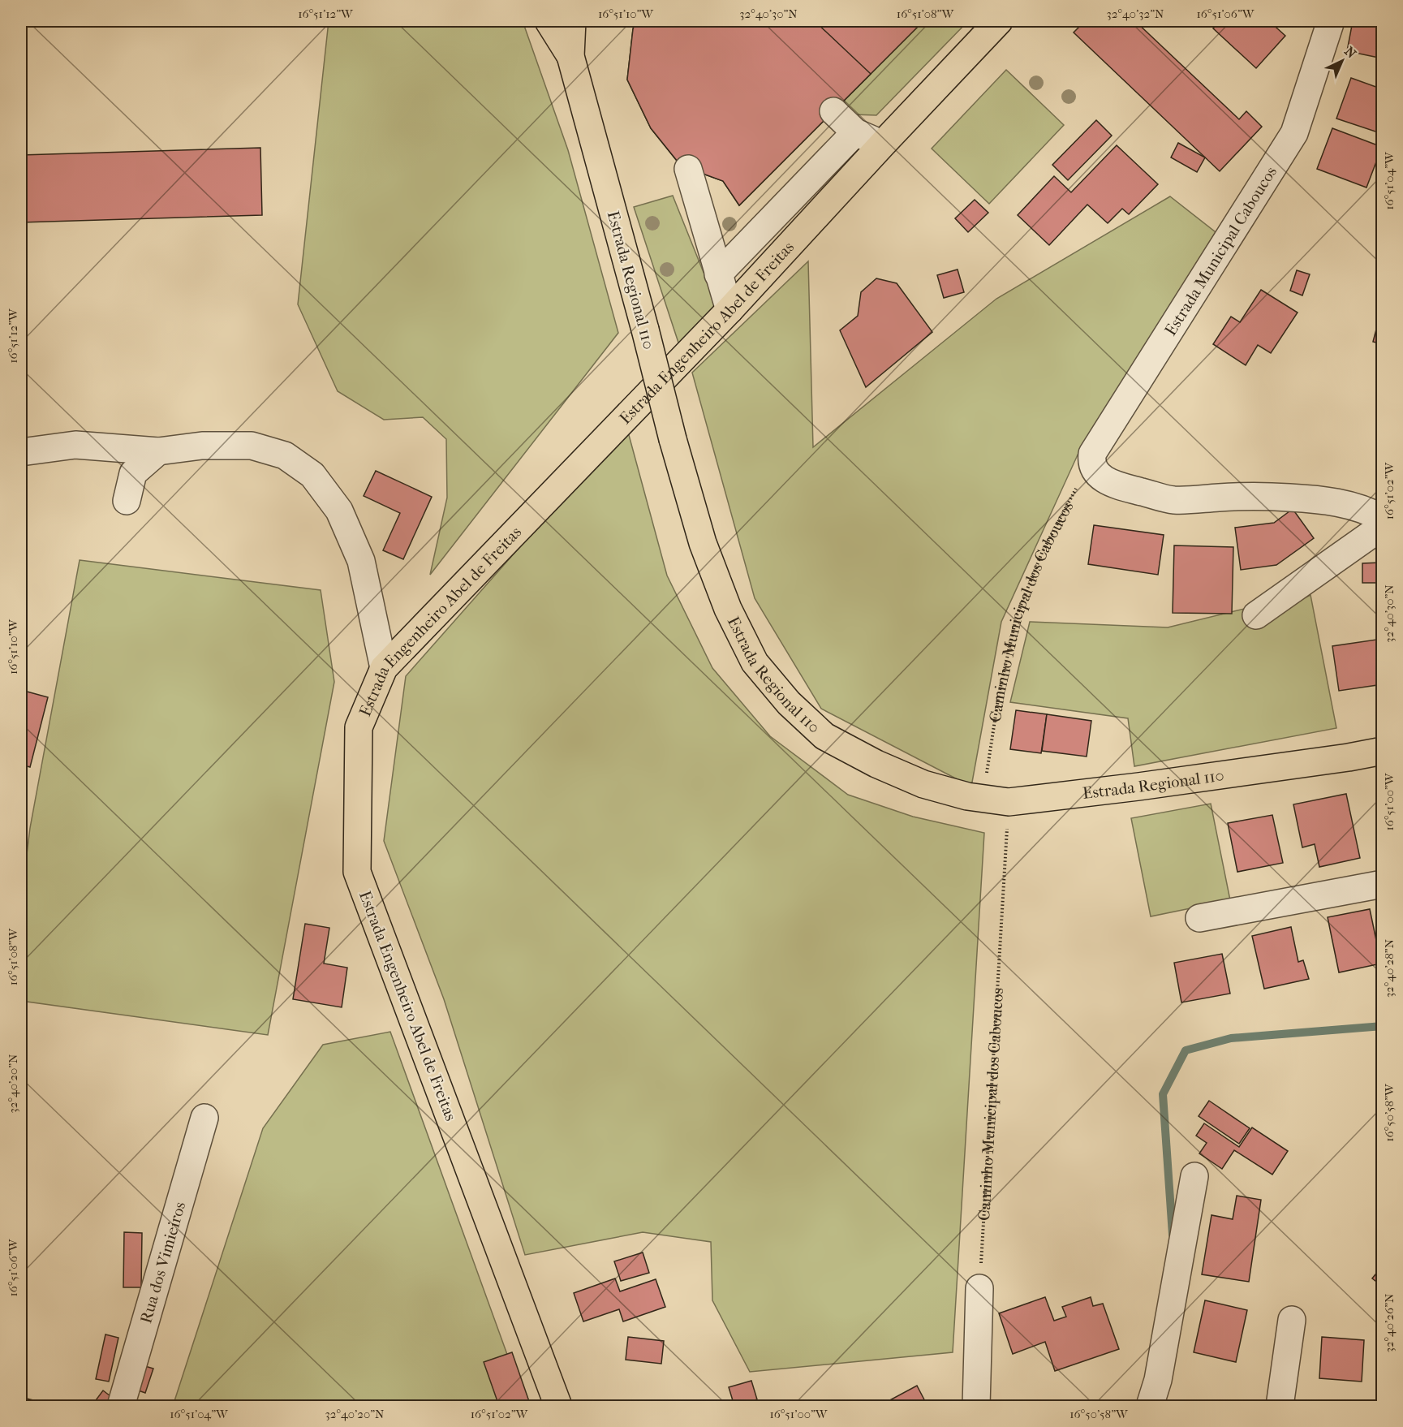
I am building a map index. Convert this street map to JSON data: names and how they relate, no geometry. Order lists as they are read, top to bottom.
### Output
{
  "streets": {
    "main road": ["Estrada Regional 110", "Estrada Engenheiro Abel de Freitas"],
    "street": ["Estrada Municipal Caboucos", "Rua dos Vimieiros"],
    "path": ["Caminho Municipal dos Caboucos"]
  },
  "crossings": [
    ["Estrada Municipal Caboucos", "Caminho Municipal dos Caboucos"],
    ["Estrada Regional 110", "Caminho Municipal dos Caboucos"]
  ],
  "north": "top right",
  "coordinates": [
    "16°51'12\"W",
    "16°51'10\"W",
    "32°40'30\"N",
    "16°51'08\"W",
    "32°40'32\"N",
    "16°51'06\"W",
    "16°51'04\"W",
    "16°51'02\"W",
    "16°51'00\"W",
    "32°40'28\"N",
    "32°40'20\"N",
    "16°50'58\"W",
    "32°40'26\"N"
  ]
}
